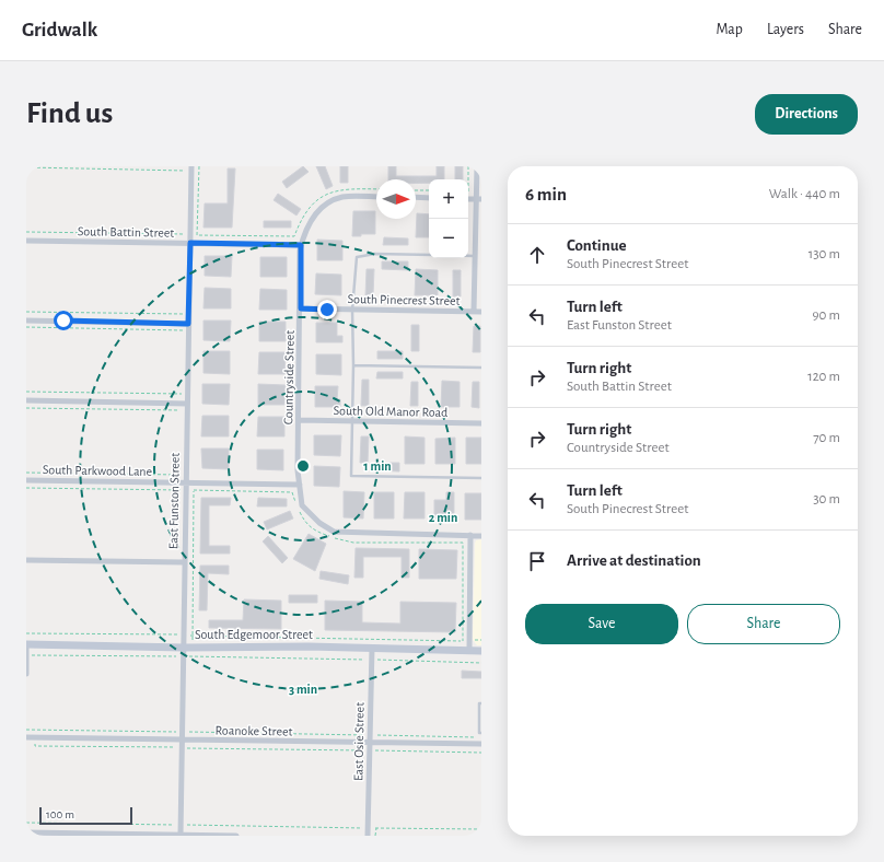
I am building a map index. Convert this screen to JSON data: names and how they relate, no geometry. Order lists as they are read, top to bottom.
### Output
{
  "streets": {
    "street": [
      "South Battin Street",
      "South Pinecrest Street",
      "Countryside Street",
      "South Old Manor Road",
      "South Parkwood Lane",
      "East Funston Street",
      "South Edgemoor Street",
      "Roanoke Street",
      "East Osie Street"
    ]
  },
  "crossings": [
    ["South Battin Street", "Countryside Street"],
    ["South Battin Street", "East Funston Street"],
    ["South Pinecrest Street", "Countryside Street"],
    ["Countryside Street", "South Old Manor Road"],
    ["Countryside Street", "South Parkwood Lane"],
    ["South Parkwood Lane", "East Funston Street"],
    ["East Funston Street", "South Edgemoor Street"],
    ["East Funston Street", "Roanoke Street"],
    ["South Edgemoor Street", "East Osie Street"],
    ["Roanoke Street", "East Osie Street"]
  ],
  "scale_bar": "100 m",
  "north": "right",
  "page": {
    "header": "Gridwalk",
    "nav": ["Map", "Layers", "Share"],
    "buttons": [
      "Directions",
      ["Save", "Share"]
    ],
    "title": "Find us",
    "heading": ["6 min", "Walk · 440 m"],
    "map_buttons": ["+", "−"],
    "list": [
      ["Continue", "South Pinecrest Street", "130 m"],
      ["Turn left", "East Funston Street", "90 m"],
      ["Turn right", "South Battin Street", "120 m"],
      ["Turn right", "Countryside Street", "70 m"],
      ["Turn left", "South Pinecrest Street", "30 m"],
      "Arrive at destination"
    ],
    "scale": "100 m"
  },
  "rings": ["1 min", "2 min", "3 min"]
}
